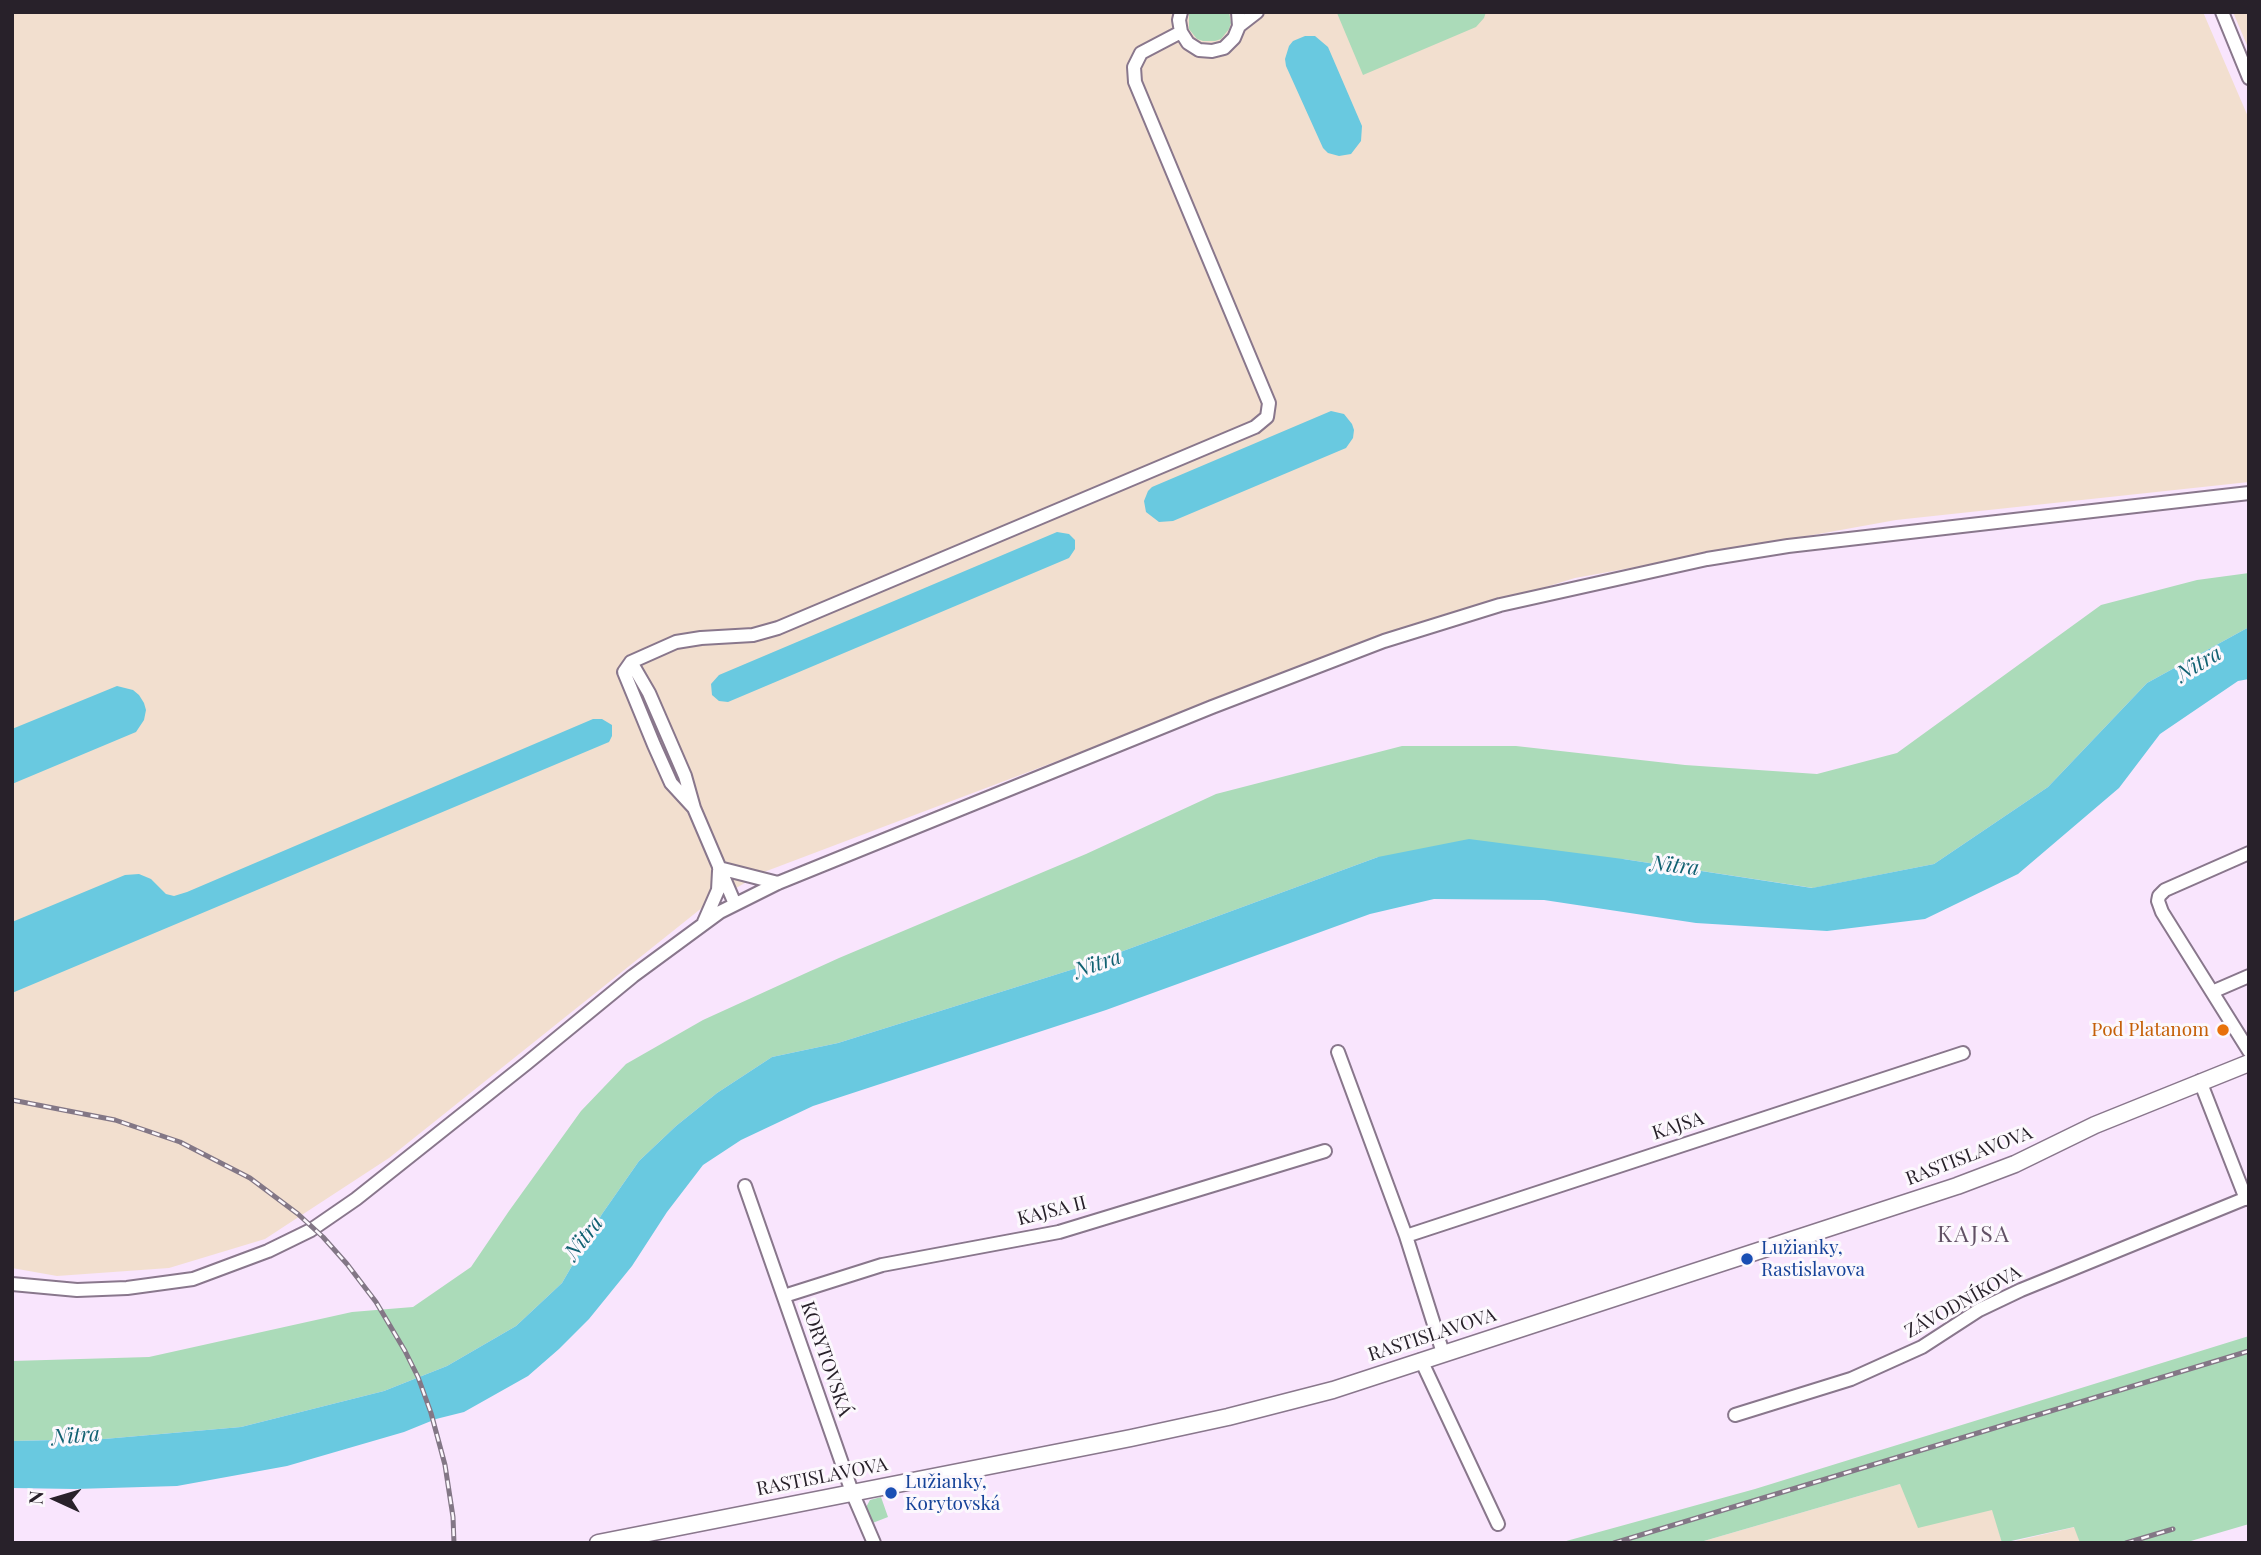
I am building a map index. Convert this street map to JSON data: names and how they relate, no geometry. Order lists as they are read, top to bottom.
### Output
{
  "streets": {
    "street": [
      "KAJSA",
      "RASTISLAVOVA",
      "KAJSA II",
      "ZÁVODNÍKOVA",
      "KORYTOVSKÁ"
    ]
  },
  "crossings": [
    ["RASTISLAVOVA", "ZÁVODNÍKOVA"],
    ["RASTISLAVOVA", "KORYTOVSKÁ"],
    ["KAJSA II", "KORYTOVSKÁ"]
  ],
  "districts": ["KAJSA"],
  "water": ["Nitra"],
  "places": ["Pod Platanom", "Lužianky, Rastislavova", "Lužianky, Korytovská"],
  "north": "left"
}
